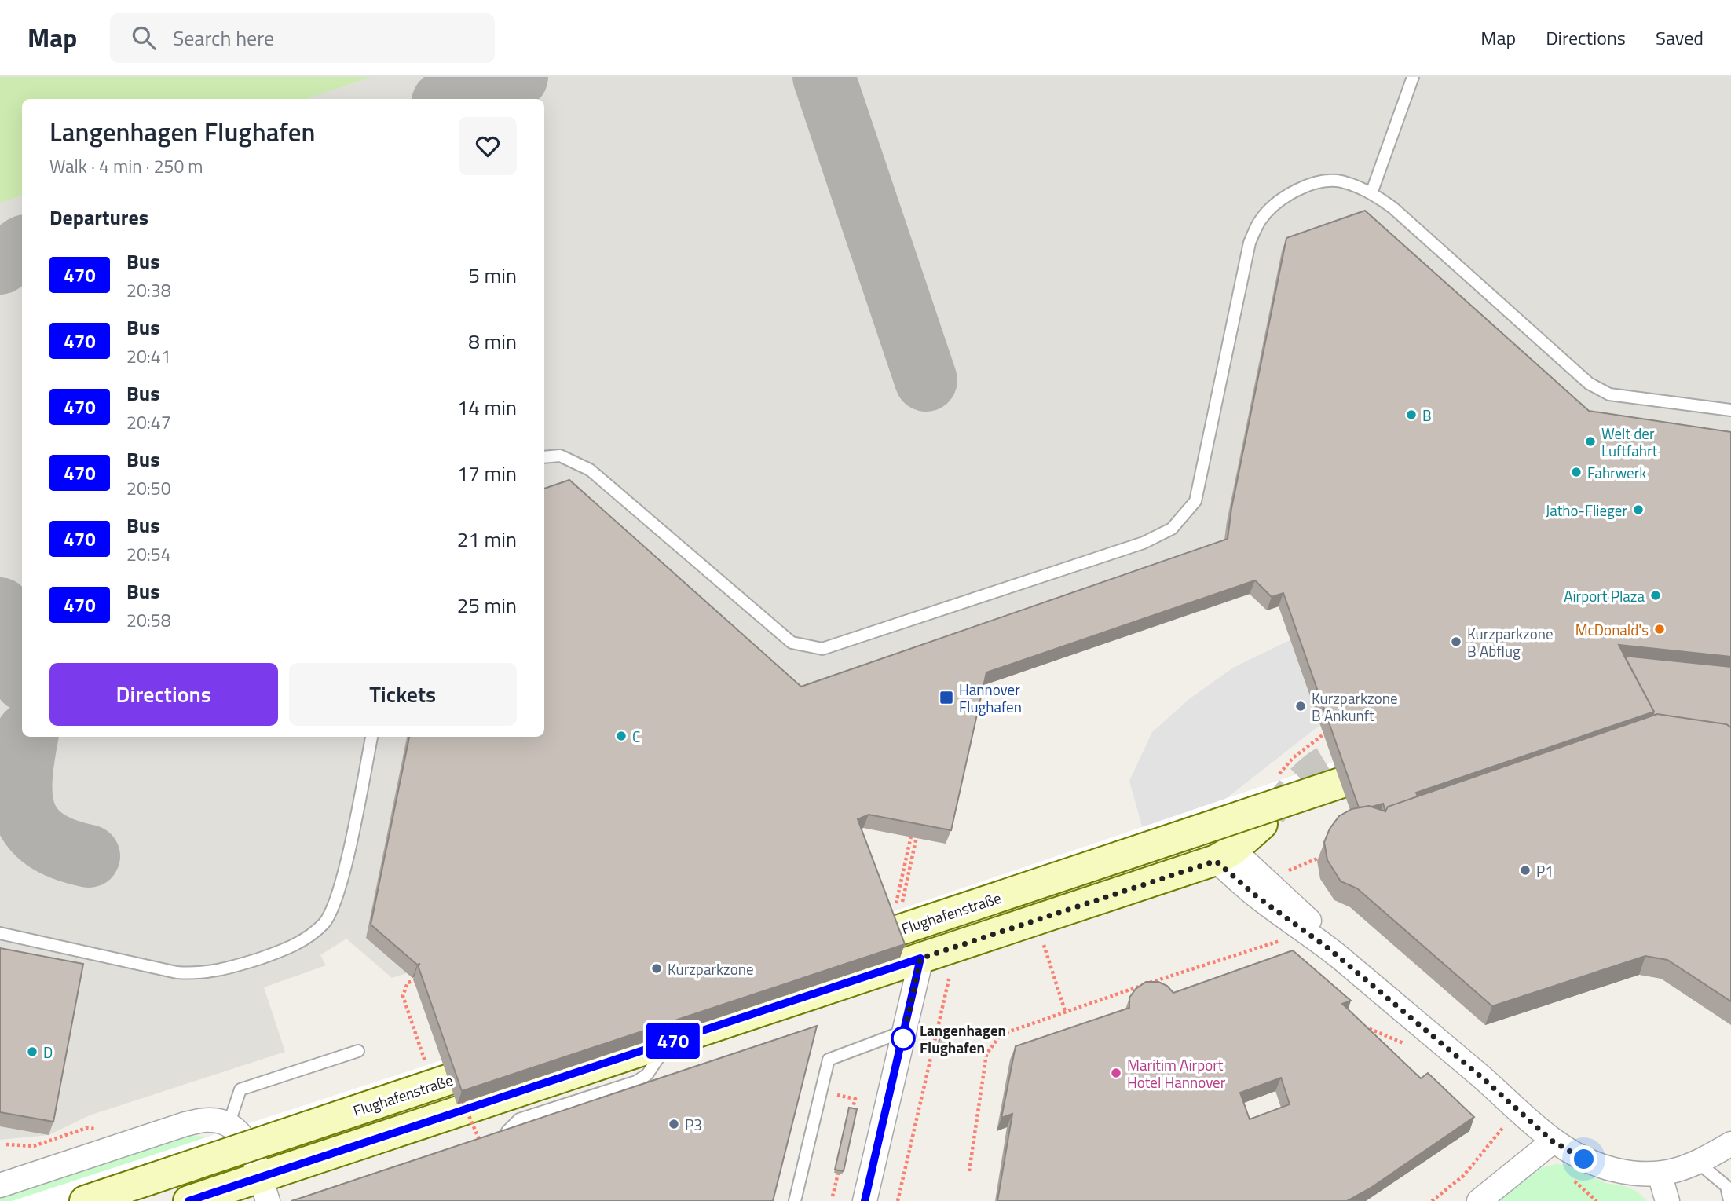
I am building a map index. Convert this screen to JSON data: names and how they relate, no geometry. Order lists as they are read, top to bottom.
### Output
{
  "streets": {
    "main road": ["Flughafenstraße"]
  },
  "places": {
    "other": [
      "B",
      "Welt der Luftfahrt",
      "Fahrwerk",
      "Jatho-Flieger",
      "Airport Plaza",
      "McDonald's",
      "Kurzparkzone B Abflug",
      "Kurzparkzone B Ankunft",
      "C",
      "P1",
      "Kurzparkzone",
      "Langenhagen Flughafen",
      "D",
      "Maritim Airport Hotel Hannover",
      "P3"
    ],
    "transit": ["Hannover Flughafen"]
  },
  "lines": ["bus line 470"],
  "page": {
    "header": "Map",
    "search": "Search here",
    "nav": ["Map", "Directions", "Saved"],
    "on_map": "470",
    "heading": [
      ["Langenhagen Flughafen", "Walk · 4 min · 250 m"],
      "Departures"
    ],
    "list": [
      {
        "mark": "470",
        "name": "Bus",
        "note": "20:38",
        "value": "5 min"
      },
      {
        "mark": "470",
        "name": "Bus",
        "note": "20:41",
        "value": "8 min"
      },
      {
        "mark": "470",
        "name": "Bus",
        "note": "20:47",
        "value": "14 min"
      },
      {
        "mark": "470",
        "name": "Bus",
        "note": "20:50",
        "value": "17 min"
      },
      {
        "mark": "470",
        "name": "Bus",
        "note": "20:54",
        "value": "21 min"
      },
      {
        "mark": "470",
        "name": "Bus",
        "note": "20:58",
        "value": "25 min"
      }
    ],
    "buttons": ["Directions", "Tickets"]
  }
}
